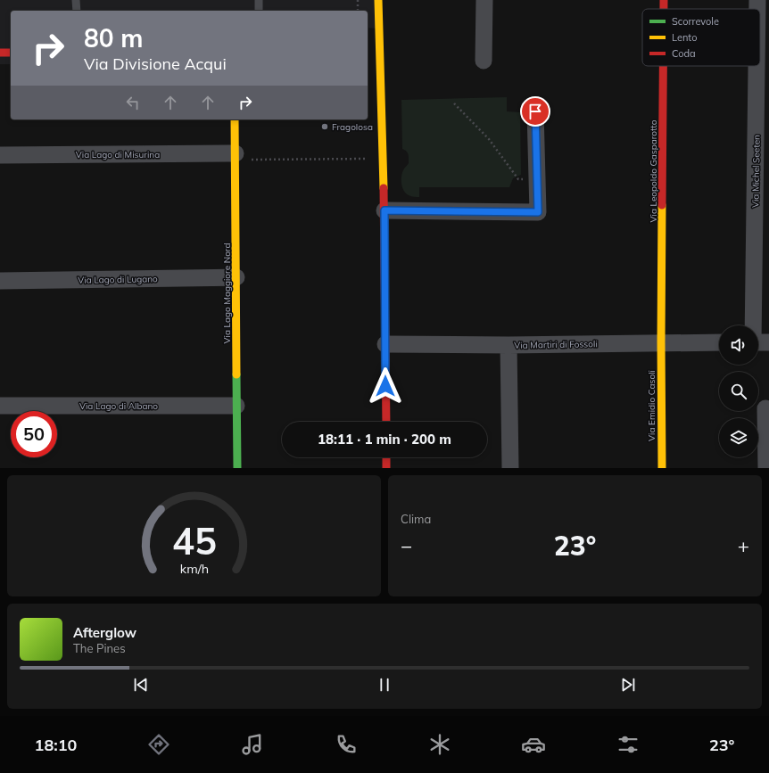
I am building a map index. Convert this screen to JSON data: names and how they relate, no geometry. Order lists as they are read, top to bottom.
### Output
{
  "streets": {
    "street": [
      "Via Lago di Misurina",
      "Via Leopoldo Gasparotto",
      "Via Michel Seeten",
      "Via Lago di Lugano",
      "Via Lago Maggiore Nord",
      "Via Martiri di Fossoli",
      "Via Lago di Albano",
      "Via Emidio Casoli"
    ]
  },
  "crossings": [
    ["Via Lago di Misurina", "Via Lago Maggiore Nord"],
    ["Via Leopoldo Gasparotto", "Via Martiri di Fossoli"],
    ["Via Leopoldo Gasparotto", "Via Emidio Casoli"],
    ["Via Lago di Lugano", "Via Lago Maggiore Nord"],
    ["Via Lago Maggiore Nord", "Via Lago di Albano"],
    ["Via Martiri di Fossoli", "Via Emidio Casoli"]
  ],
  "places": ["Fragolosa"],
  "legend": ["Scorrevole", "Lento", "Coda"],
  "page": {
    "turn": ["80 m", "Via Divisione Acqui"],
    "limit": "50",
    "trip": "18:11 · 1 min · 200 m",
    "tile": "Clima",
    "heat": ["−", "23°", "+"],
    "song": ["Afterglow", "The Pines"],
    "tabs": ["18:10", "23°"],
    "gauge": ["45", "km/h"]
  }
}
